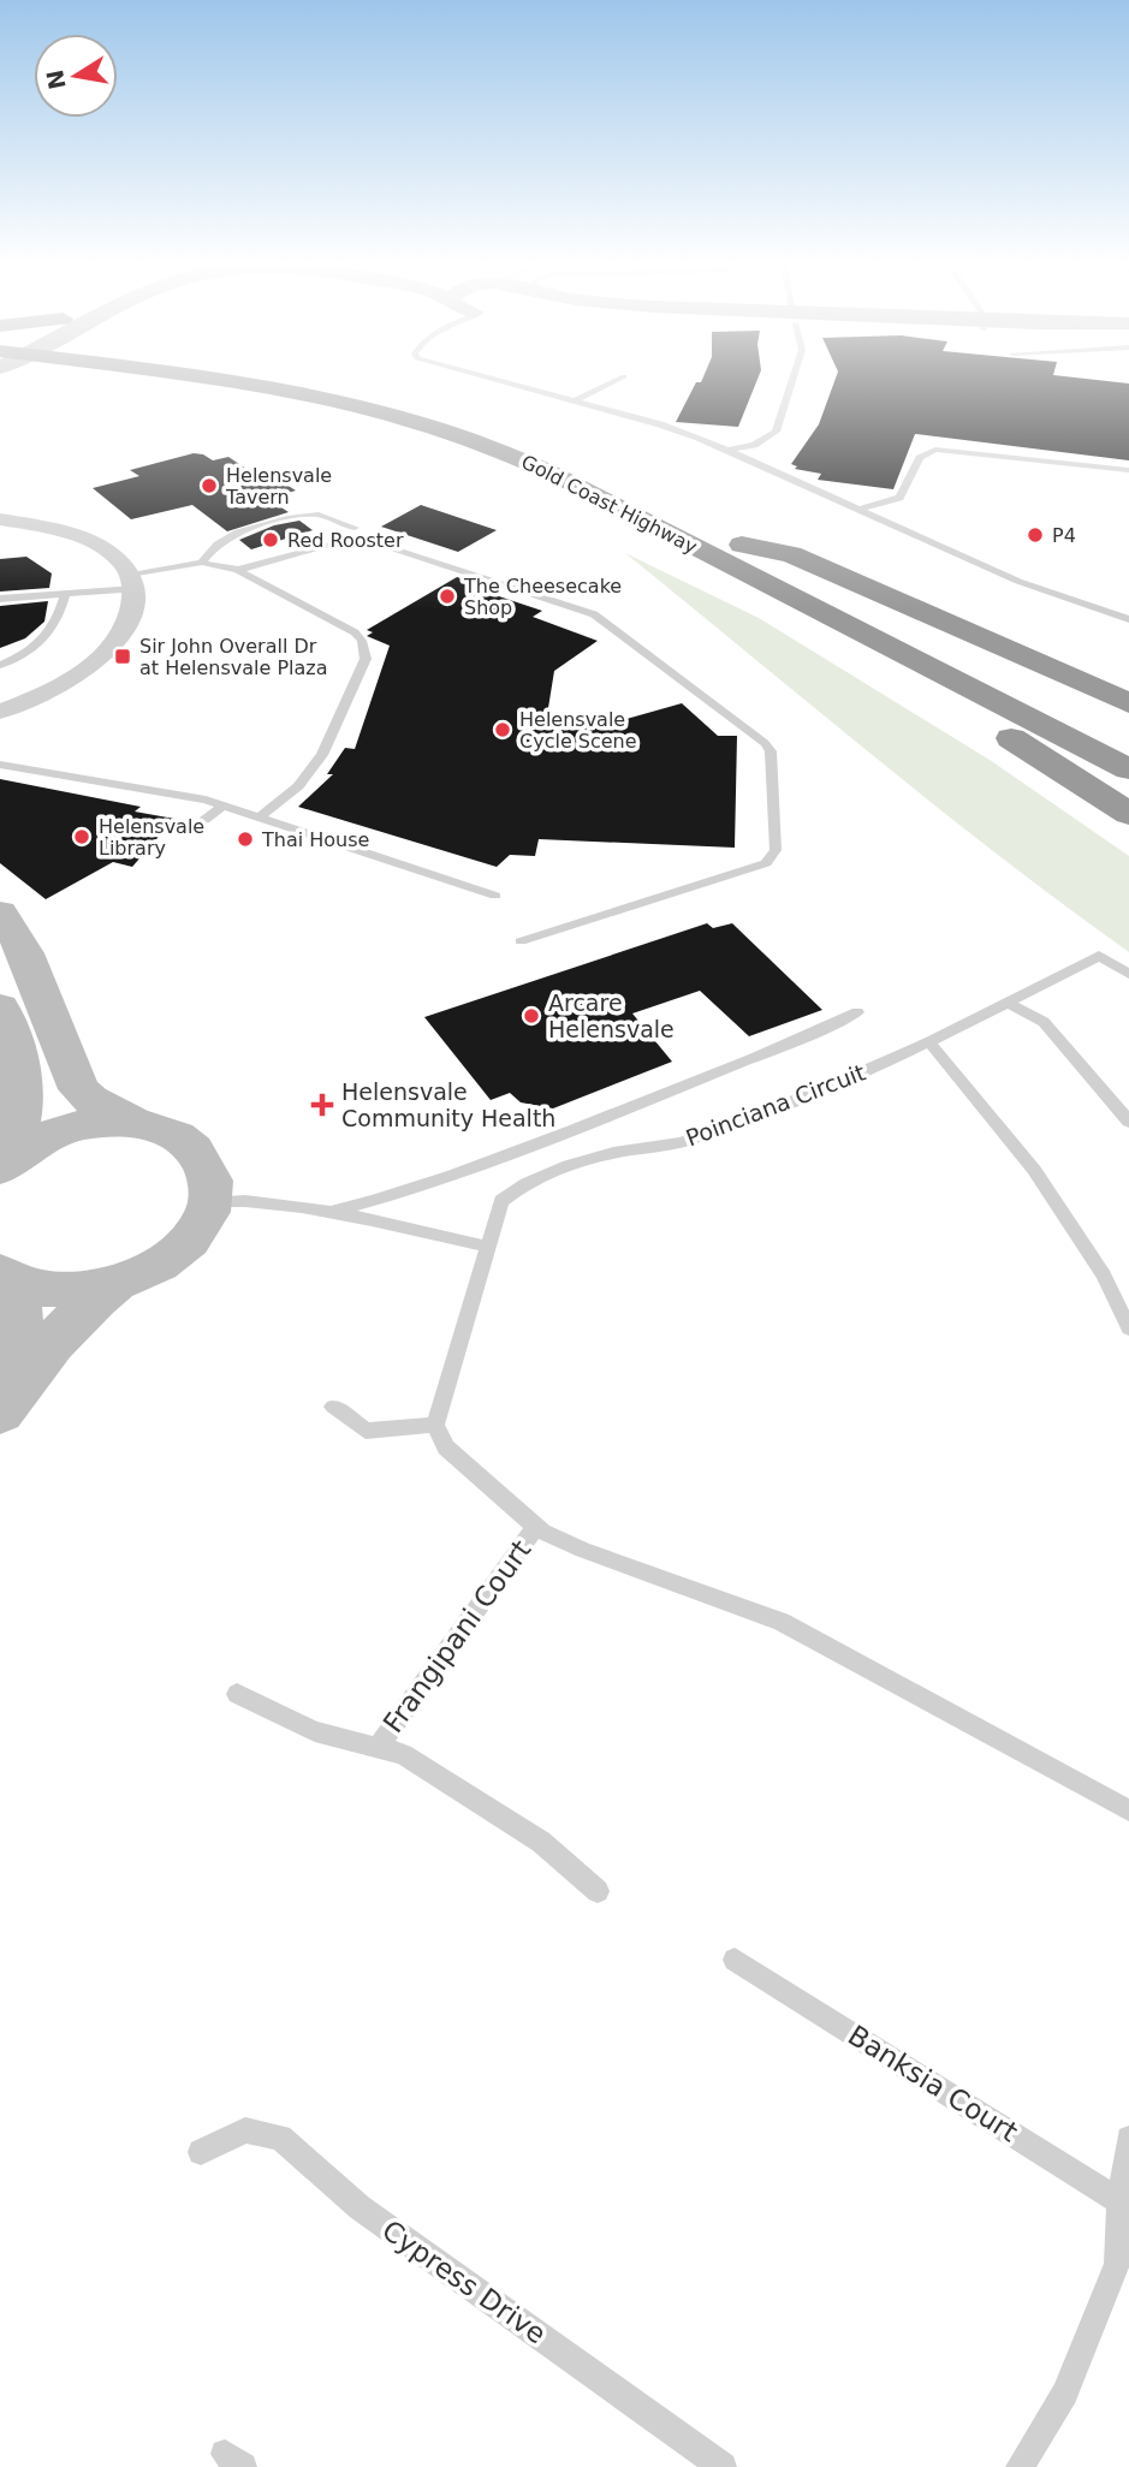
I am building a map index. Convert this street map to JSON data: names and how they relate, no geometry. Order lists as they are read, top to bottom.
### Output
{
  "streets": {
    "highway": ["Gold Coast Highway"],
    "lane": [
      "Poinciana Circuit",
      "Frangipani Court",
      "Banksia Court",
      "Cypress Drive"
    ]
  },
  "places": {
    "other": [
      "Helensvale Tavern",
      "P4",
      "Red Rooster",
      "The Cheesecake Shop",
      "Helensvale Cycle Scene",
      "Helensvale Library",
      "Thai House",
      "Arcare Helensvale"
    ],
    "transit": ["Sir John Overall Dr at Helensvale Plaza"],
    "health": ["Helensvale Community Health"]
  },
  "north": "left"
}
